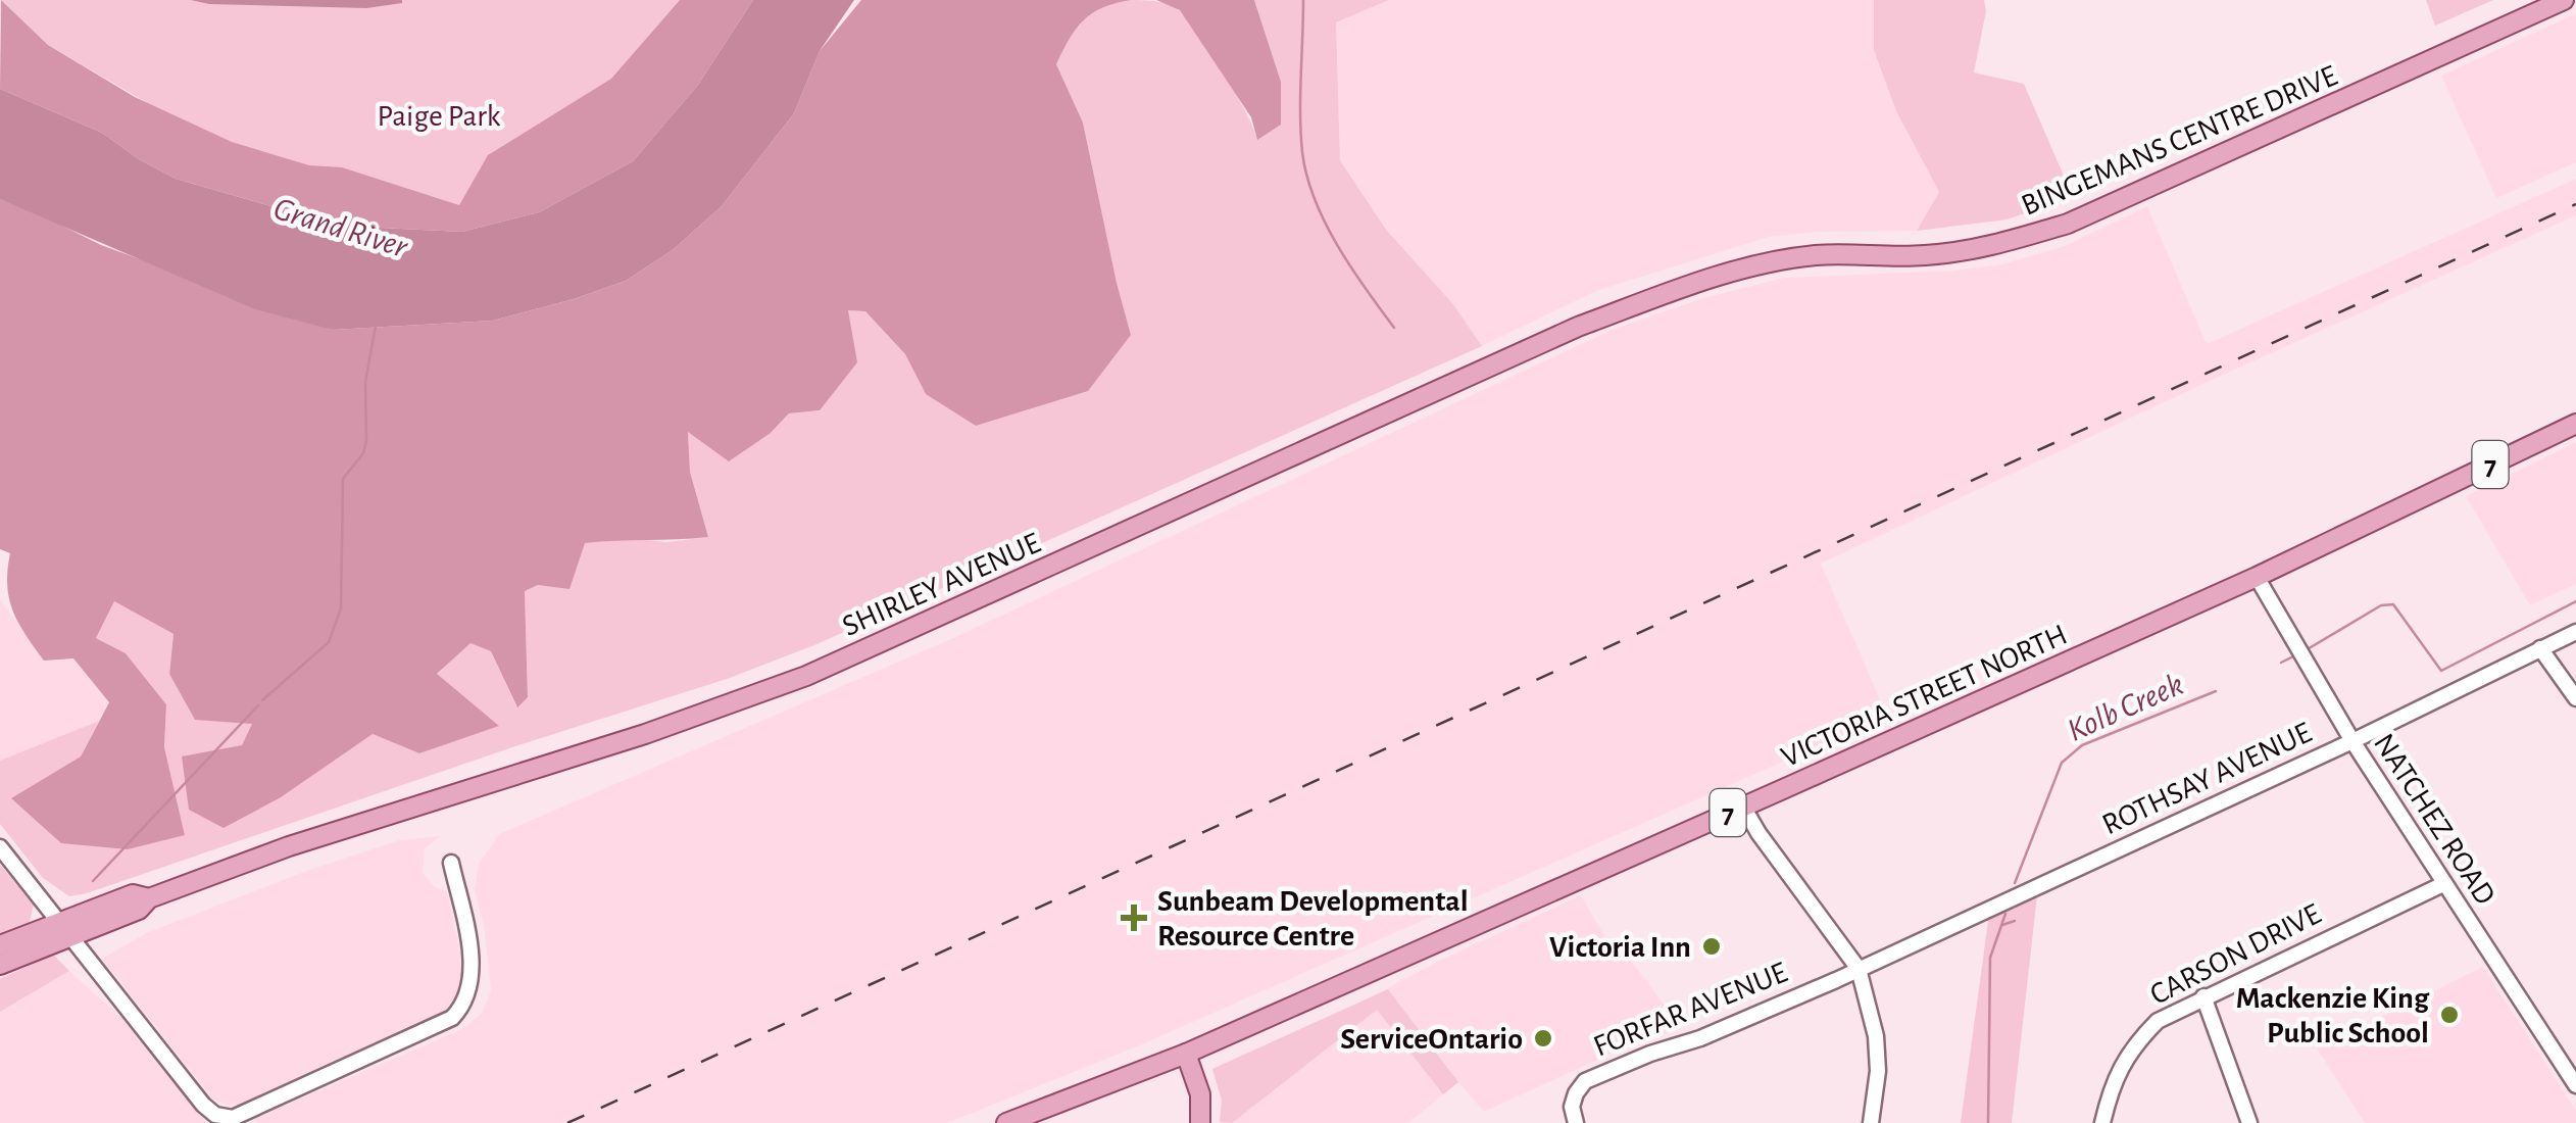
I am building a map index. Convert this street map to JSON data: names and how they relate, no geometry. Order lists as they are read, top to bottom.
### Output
{
  "streets": {
    "main road": [
      "BINGEMANS CENTRE DRIVE",
      "7",
      "SHIRLEY AVENUE",
      "VICTORIA STREET NORTH"
    ],
    "street": [
      "ROTHSAY AVENUE",
      "NATCHEZ ROAD",
      "CARSON DRIVE",
      "FORFAR AVENUE"
    ]
  },
  "crossings": [
    ["BINGEMANS CENTRE DRIVE", "SHIRLEY AVENUE"],
    ["VICTORIA STREET NORTH", "NATCHEZ ROAD"],
    ["ROTHSAY AVENUE", "NATCHEZ ROAD"],
    ["ROTHSAY AVENUE", "FORFAR AVENUE"],
    ["NATCHEZ ROAD", "CARSON DRIVE"]
  ],
  "water": ["Grand River", "Kolb Creek"],
  "parks": ["Paige Park"],
  "places": {
    "health": ["Sunbeam Developmental Resource Centre"],
    "other": ["Victoria Inn", "Mackenzie King Public School", "ServiceOntario"]
  }
}
